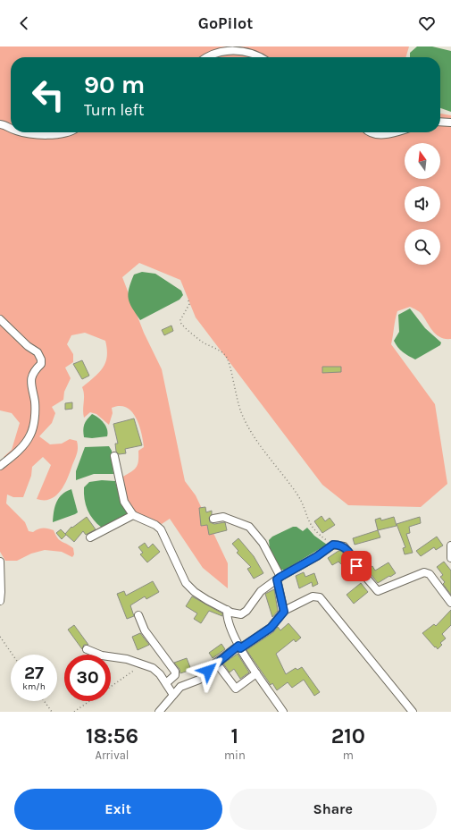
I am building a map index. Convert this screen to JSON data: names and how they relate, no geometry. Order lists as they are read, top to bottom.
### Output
{
  "north": "top",
  "page": {
    "header": "GoPilot",
    "turn": ["90 m", "Turn left"],
    "speed": "27 km/h",
    "limit": "30",
    "eta": [
      "18:56",
      "Arrival",
      "1",
      "min",
      "210",
      "m"
    ],
    "buttons": ["Exit", "Share"]
  }
}
